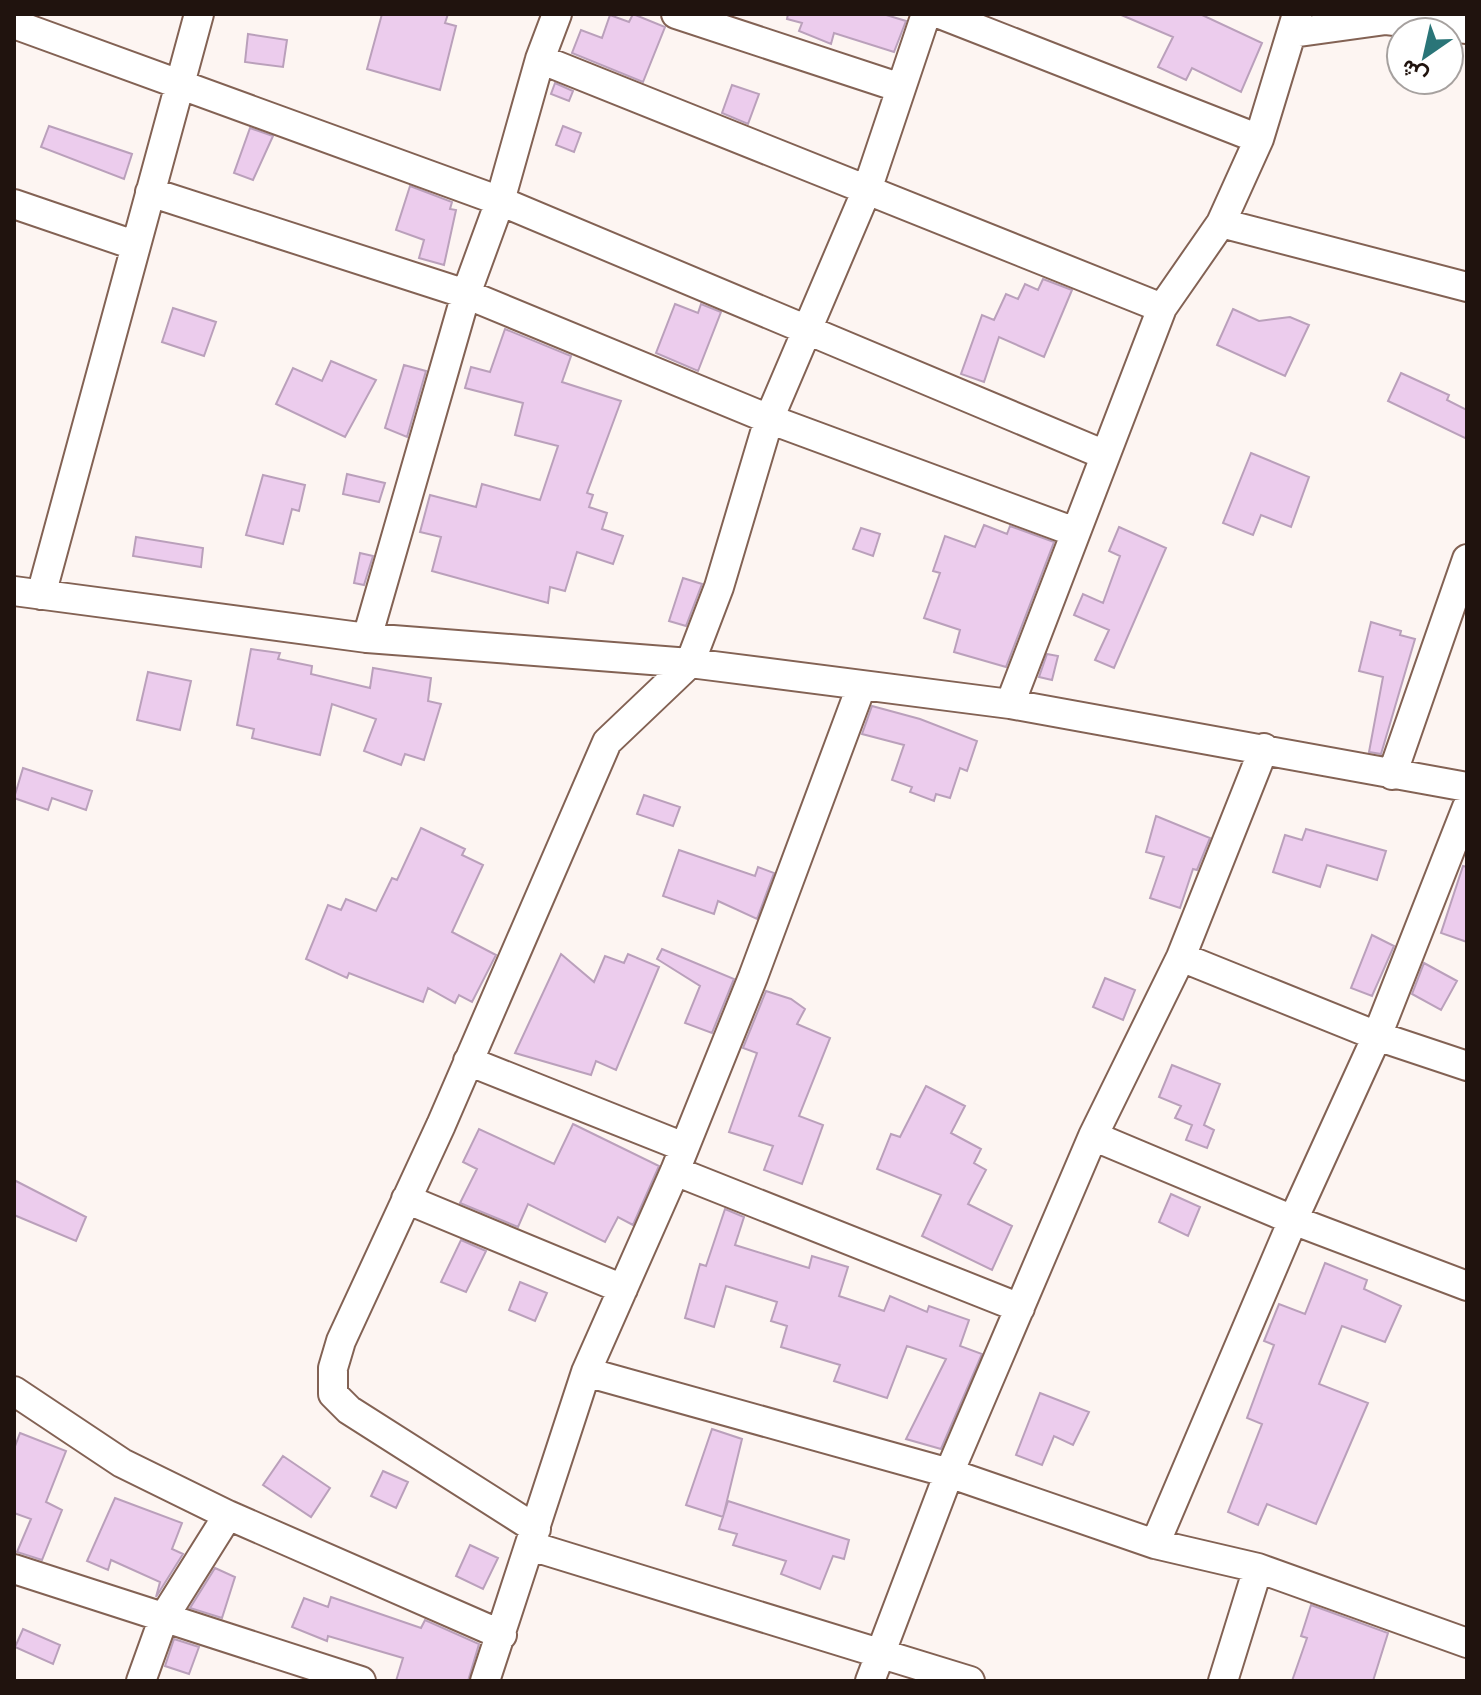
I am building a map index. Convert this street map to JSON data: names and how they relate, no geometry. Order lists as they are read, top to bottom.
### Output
{
  "north": "bottom left"
}
